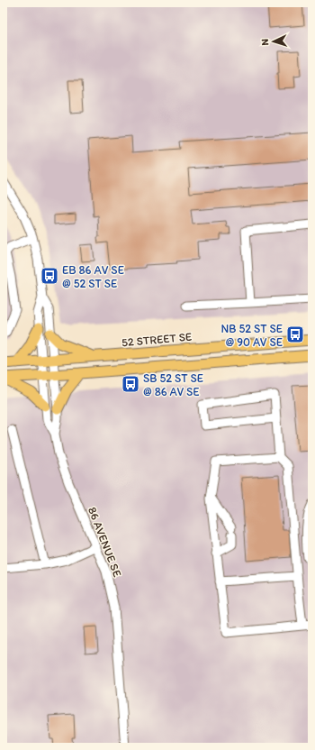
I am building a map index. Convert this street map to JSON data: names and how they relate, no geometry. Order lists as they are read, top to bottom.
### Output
{
  "streets": {
    "main road": ["52 STREET SE"],
    "street": ["86 AVENUE SE"]
  },
  "crossings": [
    ["52 STREET SE", "86 AVENUE SE"]
  ],
  "places": {
    "bus stop": ["EB 86 AV SE @ 52 ST SE", "NB 52 ST SE @ 90 AV SE", "SB 52 ST SE @ 86 AV SE"]
  },
  "north": "left"
}
